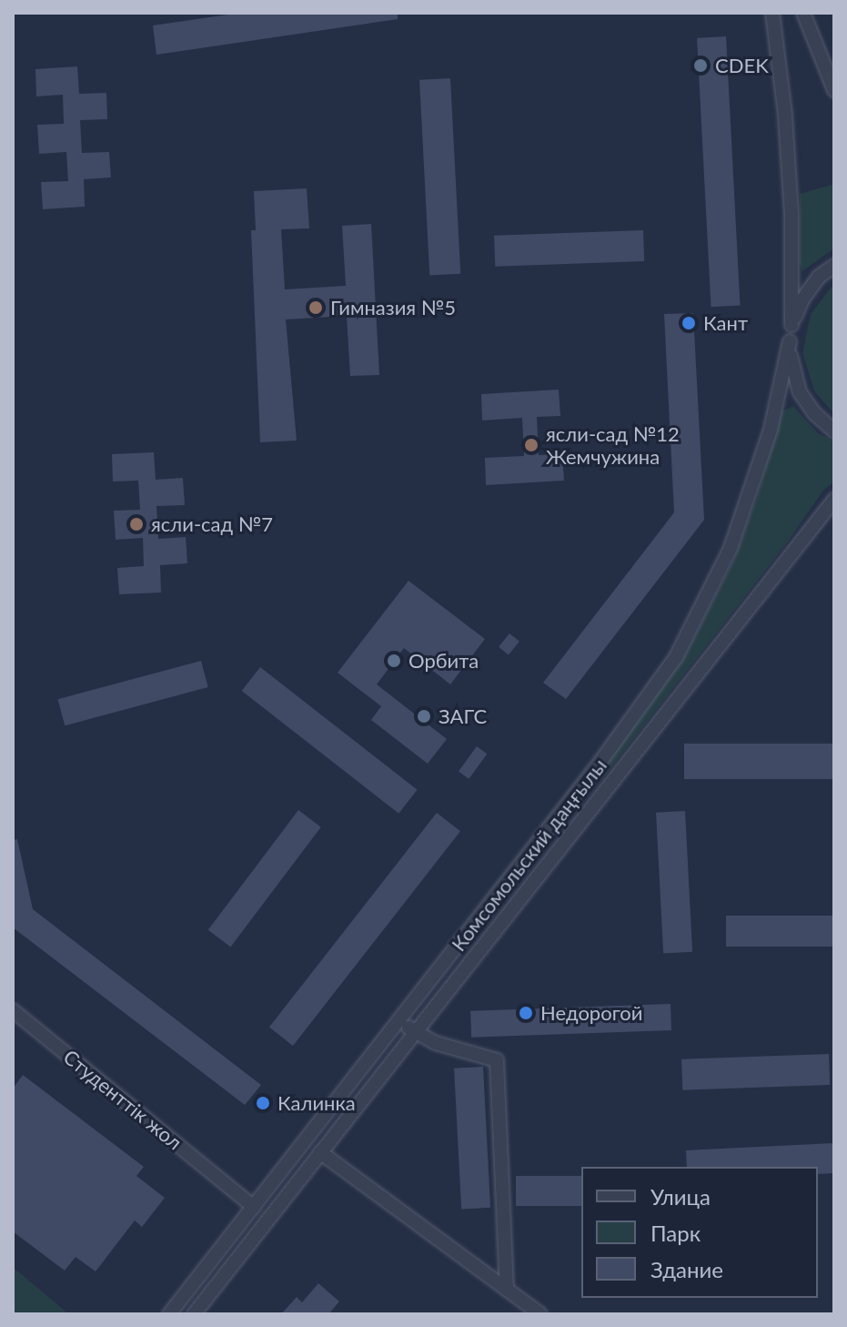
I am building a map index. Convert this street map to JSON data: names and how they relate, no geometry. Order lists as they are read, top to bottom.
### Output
{
  "streets": {
    "street": ["Комсомольский даңғылы", "Студенттік жол"]
  },
  "crossings": [
    ["Комсомольский даңғылы", "Студенттік жол"]
  ],
  "places": [
    "CDEK",
    "Гимназия №5",
    "Кант",
    "ясли-сад №12 Жемчужина",
    "ясли-сад №7",
    "Орбита",
    "ЗАГС",
    "Недорогой",
    "Калинка"
  ],
  "legend": ["Улица", "Парк", "Здание"]
}
